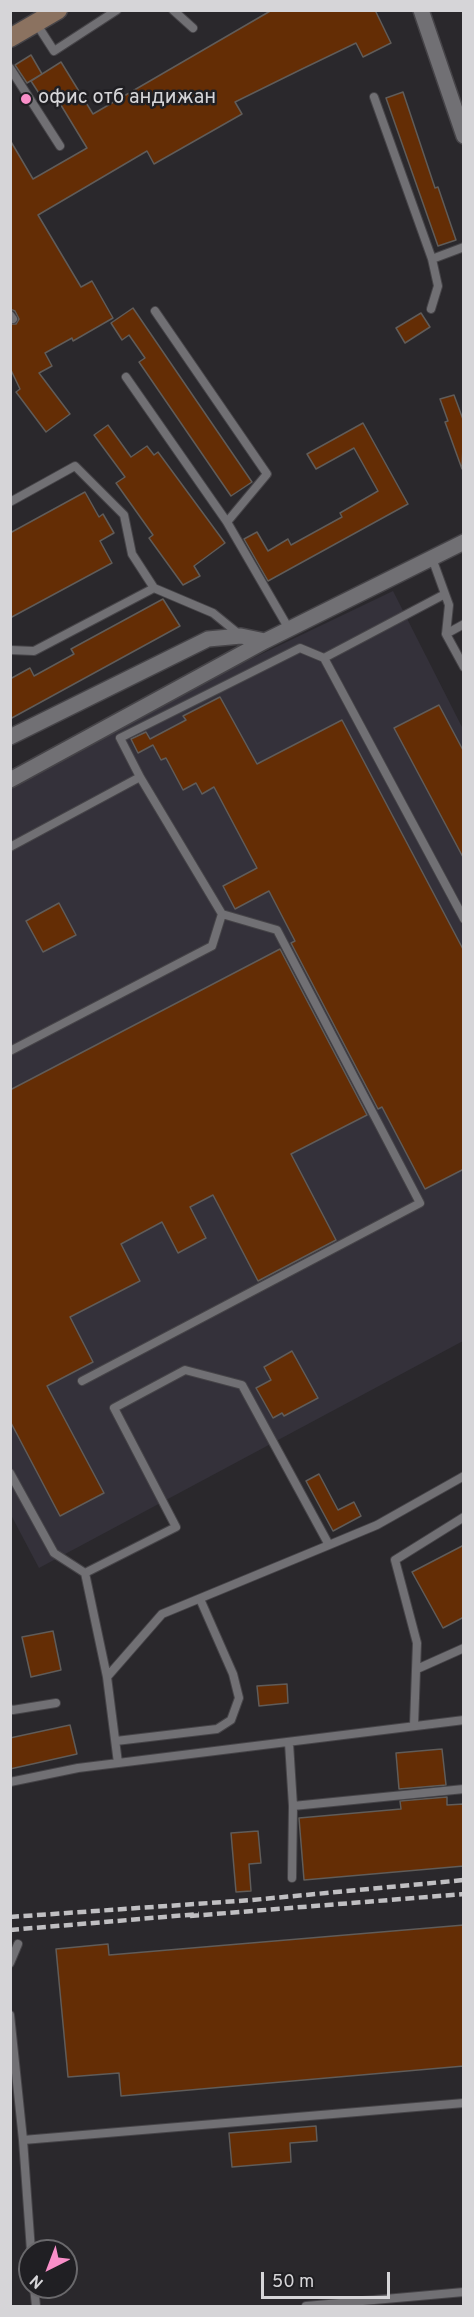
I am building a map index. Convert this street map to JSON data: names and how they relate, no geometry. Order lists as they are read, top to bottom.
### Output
{
  "places": ["офис отб андижан"],
  "scale_bar": "50 m",
  "north": "bottom left"
}
